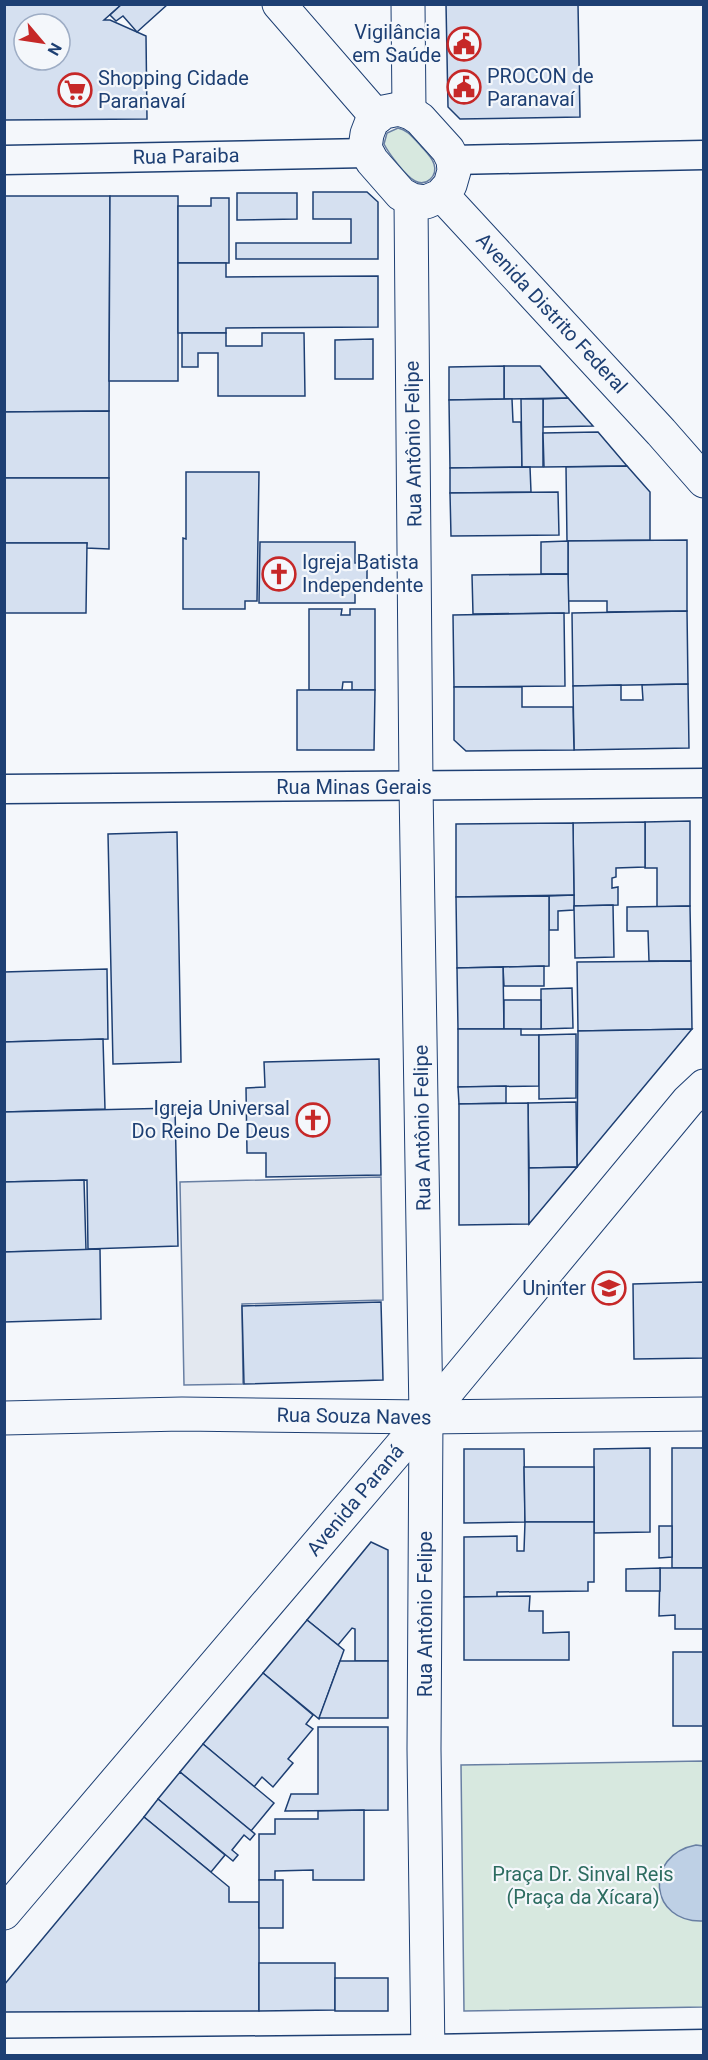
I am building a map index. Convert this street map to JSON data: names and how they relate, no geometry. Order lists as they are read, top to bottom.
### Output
{
  "streets": {
    "street": [
      "Rua Paraiba",
      "Avenida Distrito Federal",
      "Rua Antônio Felipe",
      "Rua Minas Gerais",
      "Rua Souza Naves",
      "Avenida Paraná"
    ]
  },
  "crossings": [
    ["Rua Paraiba", "Avenida Distrito Federal"],
    ["Rua Paraiba", "Rua Antônio Felipe"],
    ["Avenida Distrito Federal", "Rua Antônio Felipe"],
    ["Rua Antônio Felipe", "Rua Minas Gerais"],
    ["Rua Antônio Felipe", "Rua Souza Naves"],
    ["Rua Antônio Felipe", "Avenida Paraná"],
    ["Rua Souza Naves", "Avenida Paraná"]
  ],
  "parks": ["Praça Dr. Sinval Reis (Praça da Xícara)"],
  "places": {
    "public building": ["Vigilância em Saúde", "PROCON de Paranavaí"],
    "supermarket": ["Shopping Cidade Paranavaí"],
    "church": ["Igreja Batista Independente", "Igreja Universal Do Reino De Deus"],
    "school or university": ["Uninter"]
  },
  "north": "bottom right"
}
